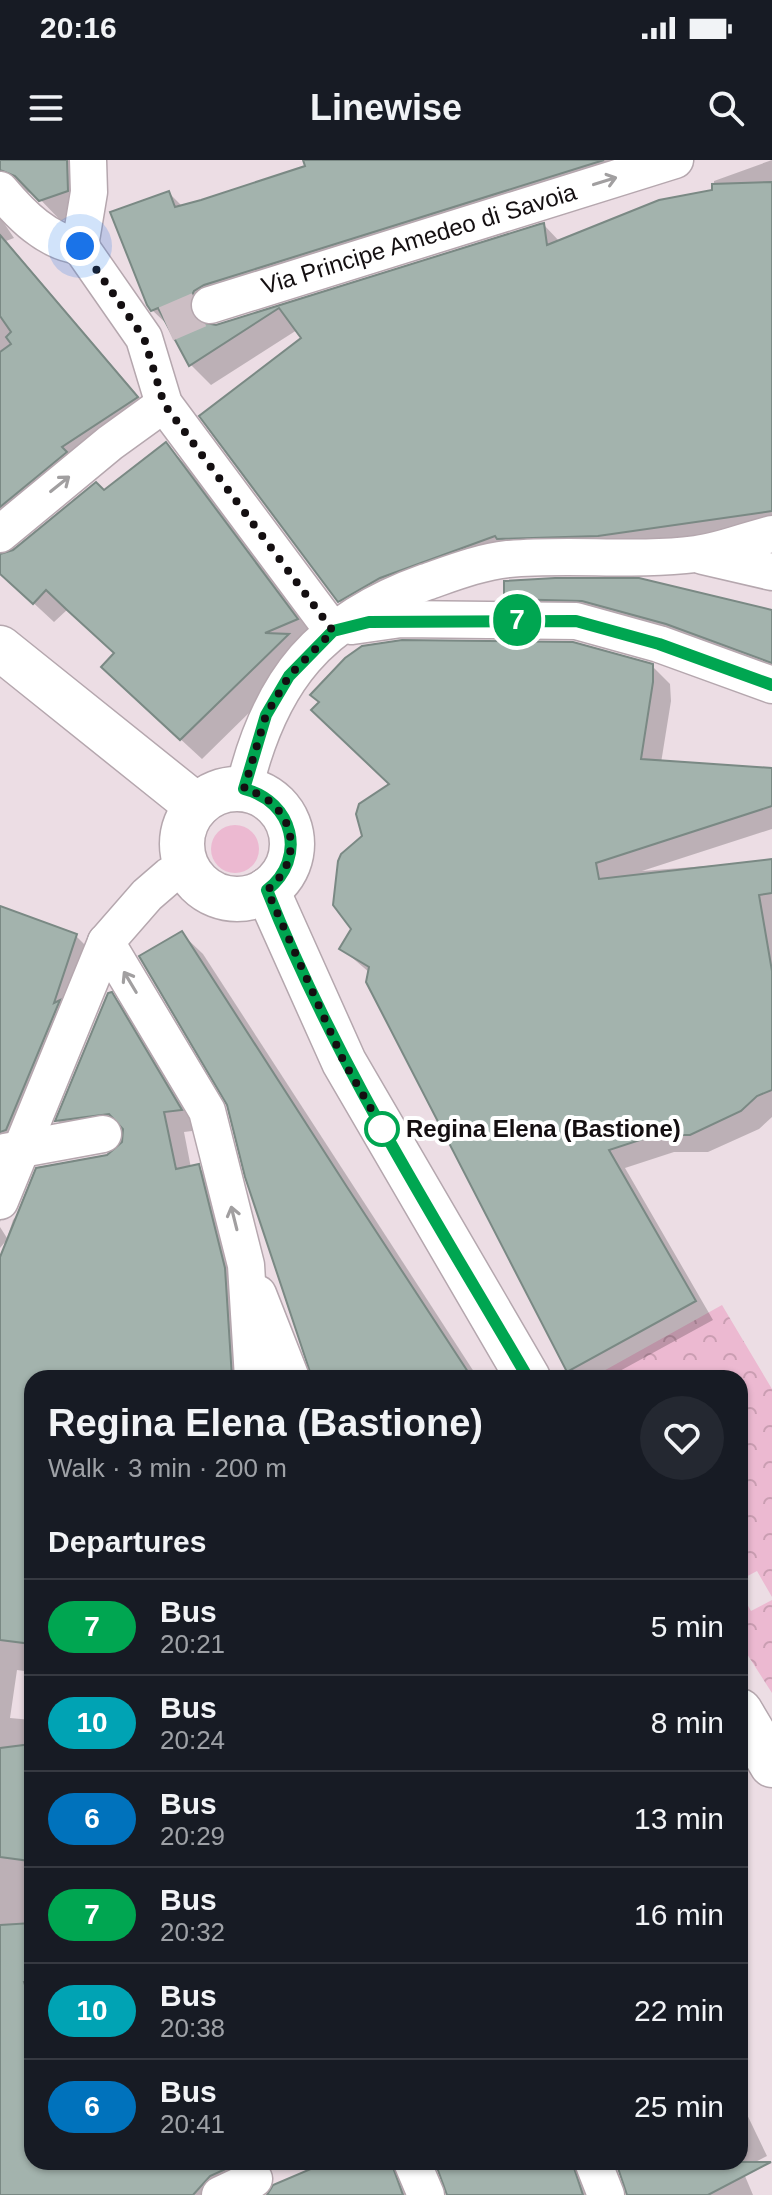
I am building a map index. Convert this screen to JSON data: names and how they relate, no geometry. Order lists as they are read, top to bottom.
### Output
{
  "streets": {
    "street": ["Via Principe Amedeo di Savoia"]
  },
  "one_way": ["Via Principe Amedeo di Savoia"],
  "places": ["Regina Elena (Bastione)"],
  "lines": ["bus line 7"],
  "page": {
    "status": "20:16",
    "header": "Linewise",
    "on_map": "7",
    "heading": [
      ["Regina Elena (Bastione)", "Walk · 3 min · 200 m"],
      "Departures"
    ],
    "list": [
      {
        "mark": "7",
        "name": "Bus",
        "note": "20:21",
        "value": "5 min"
      },
      {
        "mark": "10",
        "name": "Bus",
        "note": "20:24",
        "value": "8 min"
      },
      {
        "mark": "6",
        "name": "Bus",
        "note": "20:29",
        "value": "13 min"
      },
      {
        "mark": "7",
        "name": "Bus",
        "note": "20:32",
        "value": "16 min"
      },
      {
        "mark": "10",
        "name": "Bus",
        "note": "20:38",
        "value": "22 min"
      },
      {
        "mark": "6",
        "name": "Bus",
        "note": "20:41",
        "value": "25 min"
      }
    ]
  }
}
